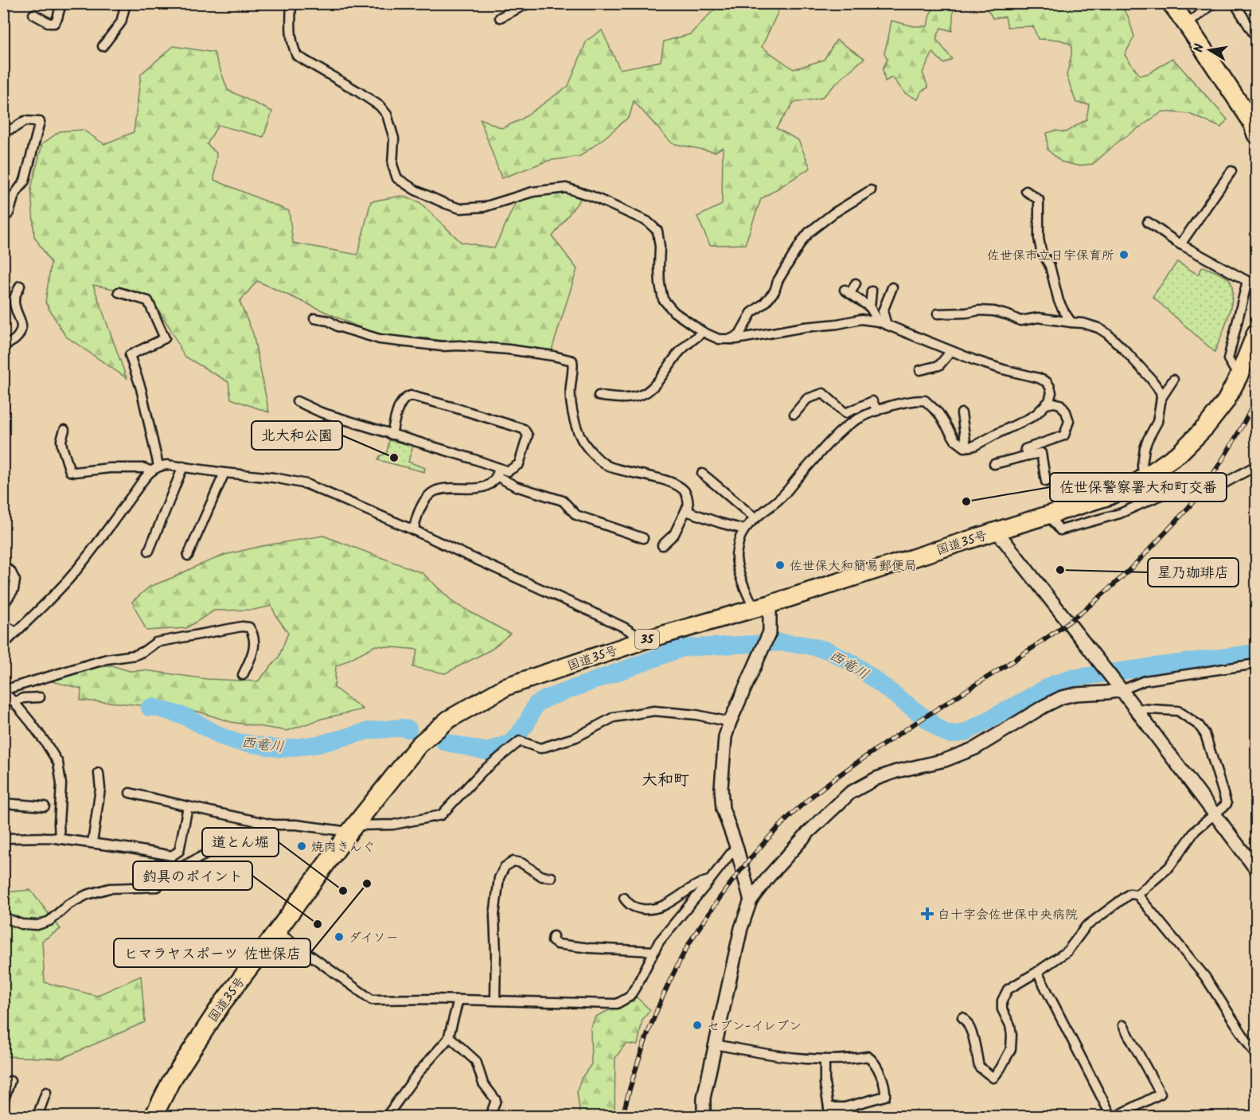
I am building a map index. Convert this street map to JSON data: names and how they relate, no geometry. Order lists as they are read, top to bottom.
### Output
{
  "streets": {
    "highway": ["国道35号", "35"]
  },
  "districts": ["大和町"],
  "water": ["西竜川"],
  "places": {
    "other": [
      "佐世保市立日宇保育所",
      "北大和公園",
      "佐世保警察署大和町交番",
      "佐世保大和簡易郵便局",
      "星乃珈琲店",
      "焼肉きんぐ",
      "ヒマラヤスポーツ 佐世保店",
      "道とん堀",
      "釣具のポイント",
      "ダイソー",
      "セブン-イレブン"
    ],
    "health": ["白十字会佐世保中央病院"]
  },
  "north": "left"
}
